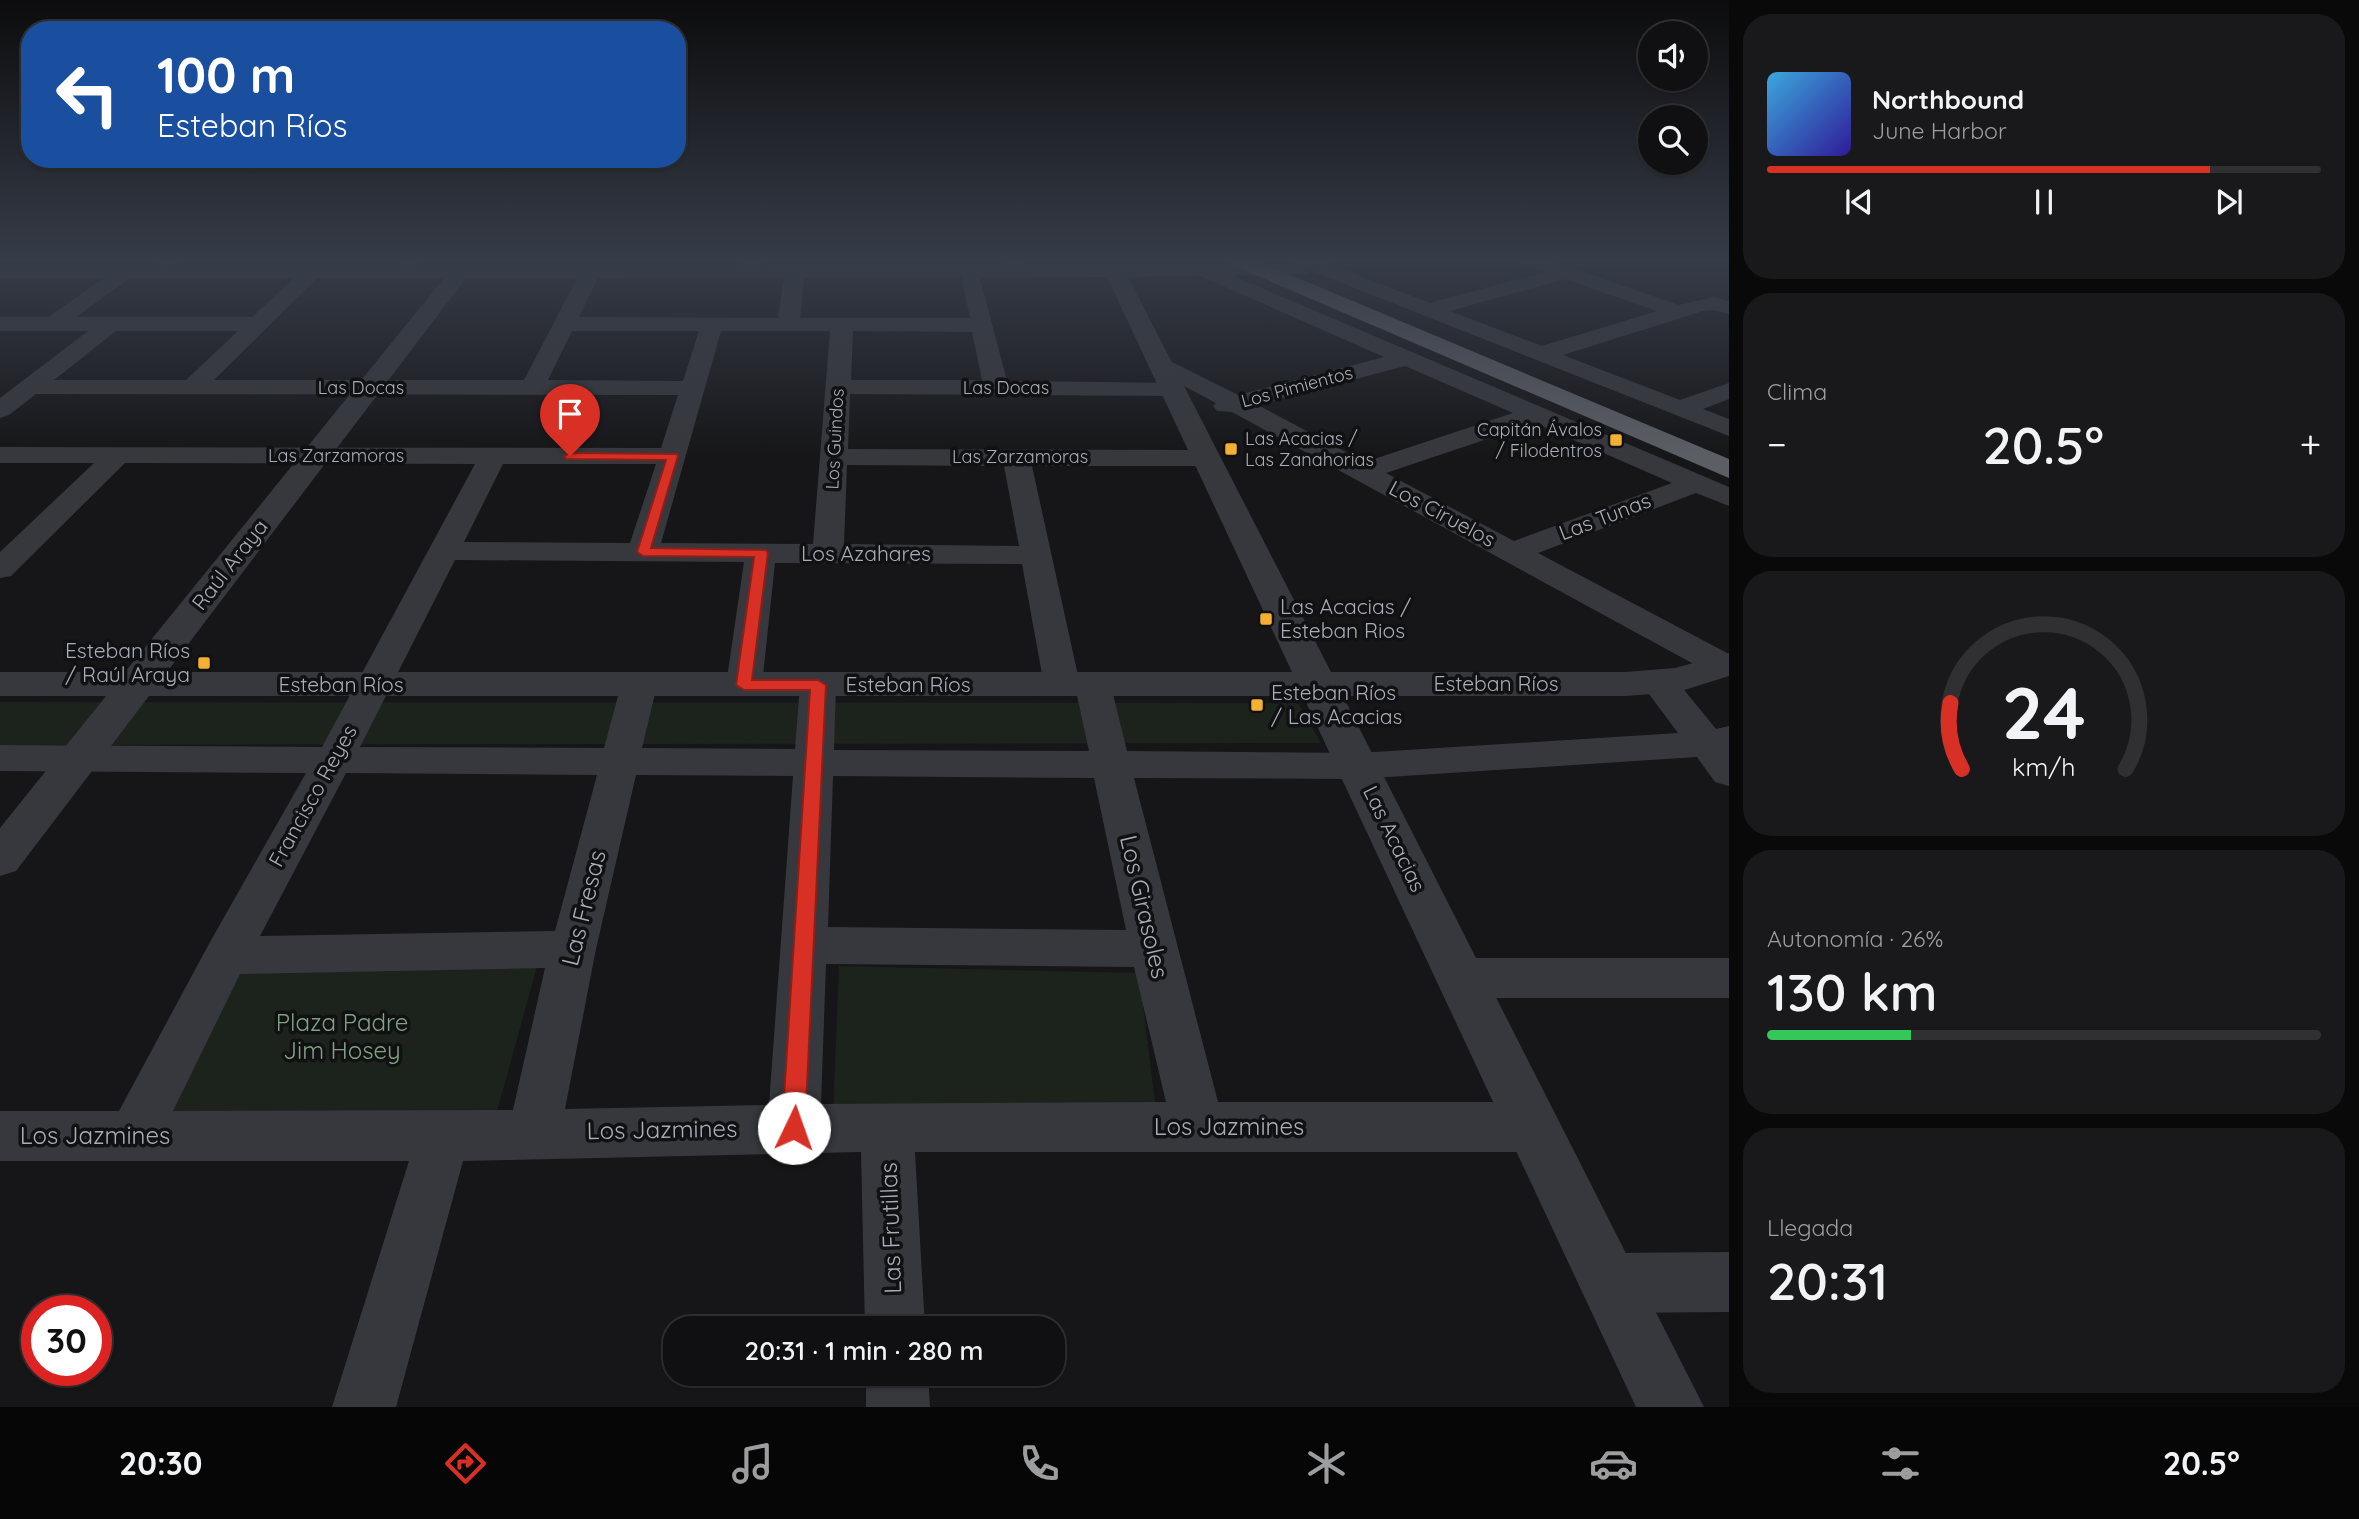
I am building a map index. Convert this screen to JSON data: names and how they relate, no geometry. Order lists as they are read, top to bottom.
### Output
{
  "streets": {
    "street": [
      "Los Pimientos",
      "Las Docas",
      "Los Guindos",
      "Las Zarzamoras",
      "Los Ciruelos",
      "Las Tunas",
      "Los Azahares",
      "Raúl Araya",
      "Esteban Ríos",
      "Francisco Reyes",
      "Las Acacias",
      "Los Girasoles",
      "Las Fresas",
      "Los Jazmines",
      "Las Frutillas"
    ]
  },
  "crossings": [
    ["Los Pimientos", "Las Docas"],
    ["Los Pimientos", "Los Ciruelos"],
    ["Los Pimientos", "Las Acacias"],
    ["Las Docas", "Los Guindos"],
    ["Las Docas", "Los Ciruelos"],
    ["Las Docas", "Raúl Araya"],
    ["Las Docas", "Las Acacias"],
    ["Los Guindos", "Las Zarzamoras"],
    ["Los Guindos", "Los Azahares"],
    ["Las Zarzamoras", "Raúl Araya"],
    ["Las Zarzamoras", "Francisco Reyes"],
    ["Las Zarzamoras", "Las Acacias"],
    ["Las Zarzamoras", "Los Girasoles"],
    ["Los Ciruelos", "Las Tunas"],
    ["Los Ciruelos", "Esteban Ríos"],
    ["Los Ciruelos", "Las Acacias"],
    ["Los Azahares", "Francisco Reyes"],
    ["Los Azahares", "Los Girasoles"],
    ["Raúl Araya", "Esteban Ríos"],
    ["Esteban Ríos", "Francisco Reyes"],
    ["Esteban Ríos", "Las Acacias"],
    ["Esteban Ríos", "Los Girasoles"],
    ["Esteban Ríos", "Las Fresas"],
    ["Francisco Reyes", "Los Jazmines"],
    ["Las Acacias", "Los Jazmines"],
    ["Los Girasoles", "Los Jazmines"],
    ["Las Fresas", "Los Jazmines"],
    ["Los Jazmines", "Las Frutillas"]
  ],
  "parks": ["Plaza Padre Jim Hosey"],
  "places": {
    "transit": [
      "Capitán Ávalos / Filodentros",
      "Las Acacias / Las Zanahorias",
      "Las Acacias / Esteban Rios",
      "Esteban Ríos / Raúl Araya",
      "Esteban Ríos / Las Acacias"
    ]
  },
  "page": {
    "turn": ["100 m", "Esteban Ríos"],
    "song": ["Northbound", "June Harbor"],
    "tile": [
      "Clima",
      ["Autonomía · 26%", "130 km"],
      ["Llegada", "20:31"]
    ],
    "heat": ["−", "20.5°", "+"],
    "limit": "30",
    "trip": "20:31 · 1 min · 280 m",
    "tabs": ["20:30", "20.5°"],
    "gauge": ["24", "km/h"]
  }
}
